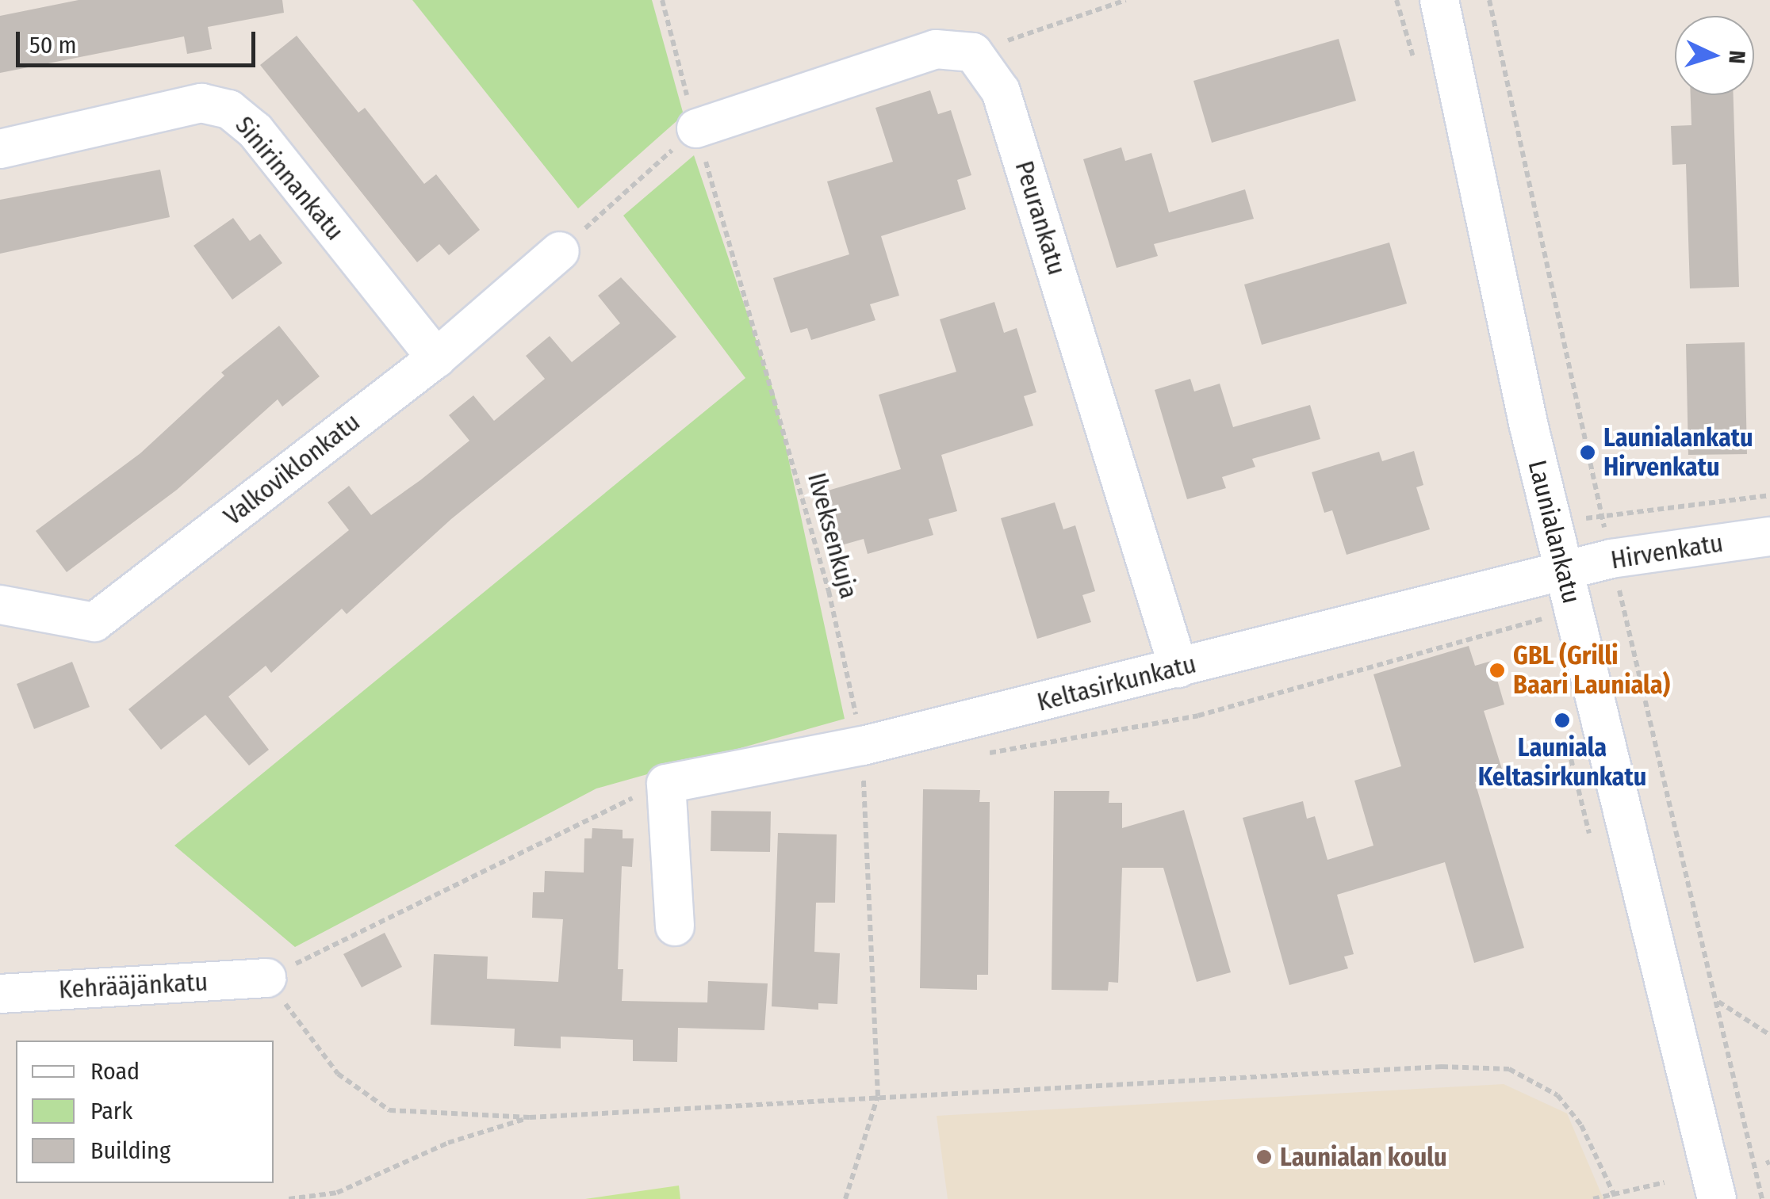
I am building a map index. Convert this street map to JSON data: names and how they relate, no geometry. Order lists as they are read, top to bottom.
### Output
{
  "streets": {
    "street": [
      "Sinirinnankatu",
      "Peurankatu",
      "Valkoviklonkatu",
      "Launialankatu",
      "Hirvenkatu",
      "Keltasirkunkatu",
      "Kehrääjänkatu"
    ],
    "path": ["Ilveksenkuja"]
  },
  "crossings": [
    ["Sinirinnankatu", "Valkoviklonkatu"],
    ["Peurankatu", "Keltasirkunkatu"],
    ["Launialankatu", "Hirvenkatu"],
    ["Launialankatu", "Keltasirkunkatu"],
    ["Ilveksenkuja", "Keltasirkunkatu"],
    ["Hirvenkatu", "Keltasirkunkatu"]
  ],
  "places": [
    "Launialankatu Hirvenkatu",
    "GBL (Grilli Baari Launiala)",
    "Launiala Keltasirkunkatu",
    "Launialan koulu"
  ],
  "legend": ["Road", "Park", "Building"],
  "scale_bar": "50 m",
  "north": "right"
}
